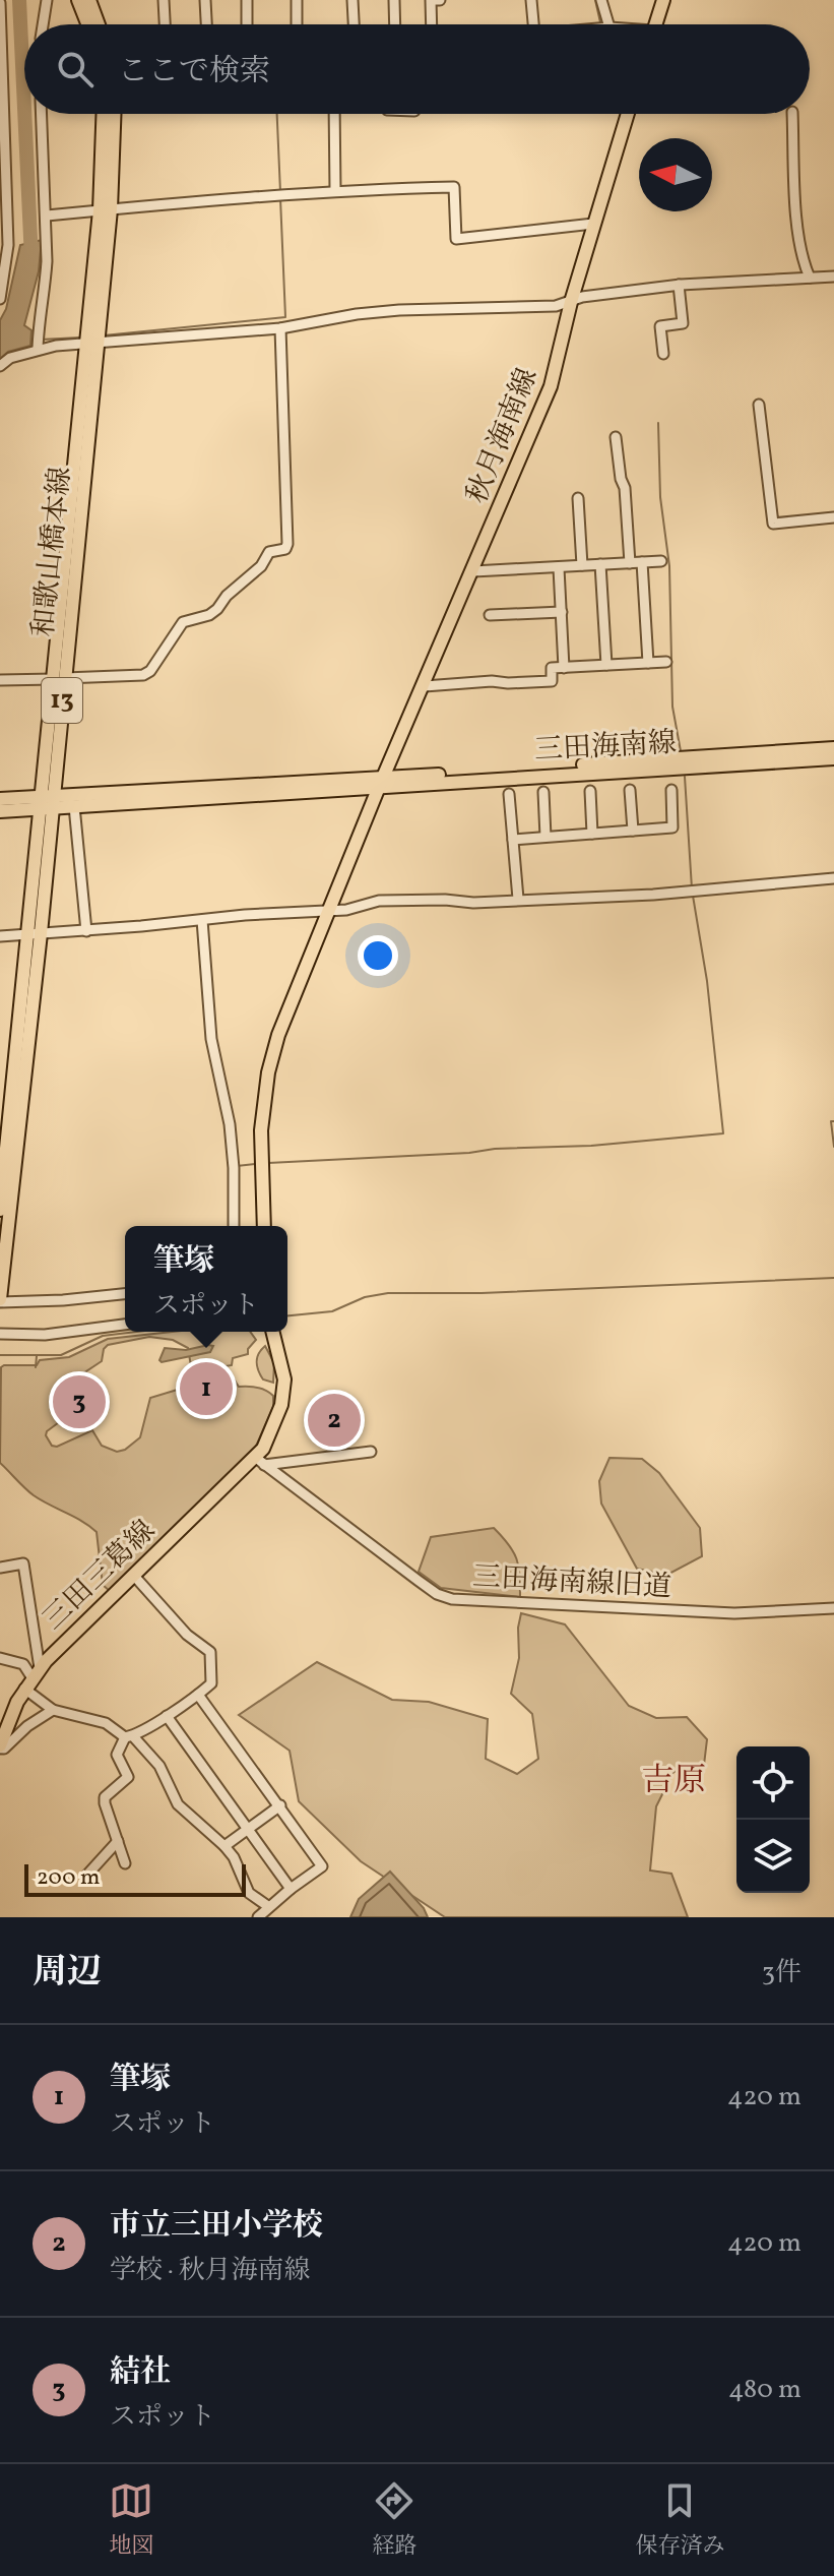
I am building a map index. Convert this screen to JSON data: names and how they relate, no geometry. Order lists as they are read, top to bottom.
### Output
{
  "streets": {
    "main road": [
      "秋月海南線",
      "和歌山橋本線",
      "13",
      "三田海南線",
      "三田三葛線"
    ],
    "street": ["三田海南線旧道"]
  },
  "crossings": [
    ["秋月海南線", "三田海南線"],
    ["三田三葛線", "三田海南線旧道"]
  ],
  "districts": ["吉原"],
  "scale_bar": "200 m",
  "north": "left",
  "page": {
    "search": "ここで検索",
    "popup": ["筆塚", "スポット"],
    "pins": ["1", "3", "2"],
    "scale": "200 m",
    "heading": ["周辺", "3件"],
    "list": [
      {
        "mark": "1",
        "name": "筆塚",
        "note": "スポット",
        "value": "420 m"
      },
      {
        "mark": "2",
        "name": "市立三田小学校",
        "note": "学校 · 秋月海南線",
        "value": "420 m"
      },
      {
        "mark": "3",
        "name": "結社",
        "note": "スポット",
        "value": "480 m"
      }
    ],
    "nav": ["地図", "経路", "保存済み"]
  }
}
